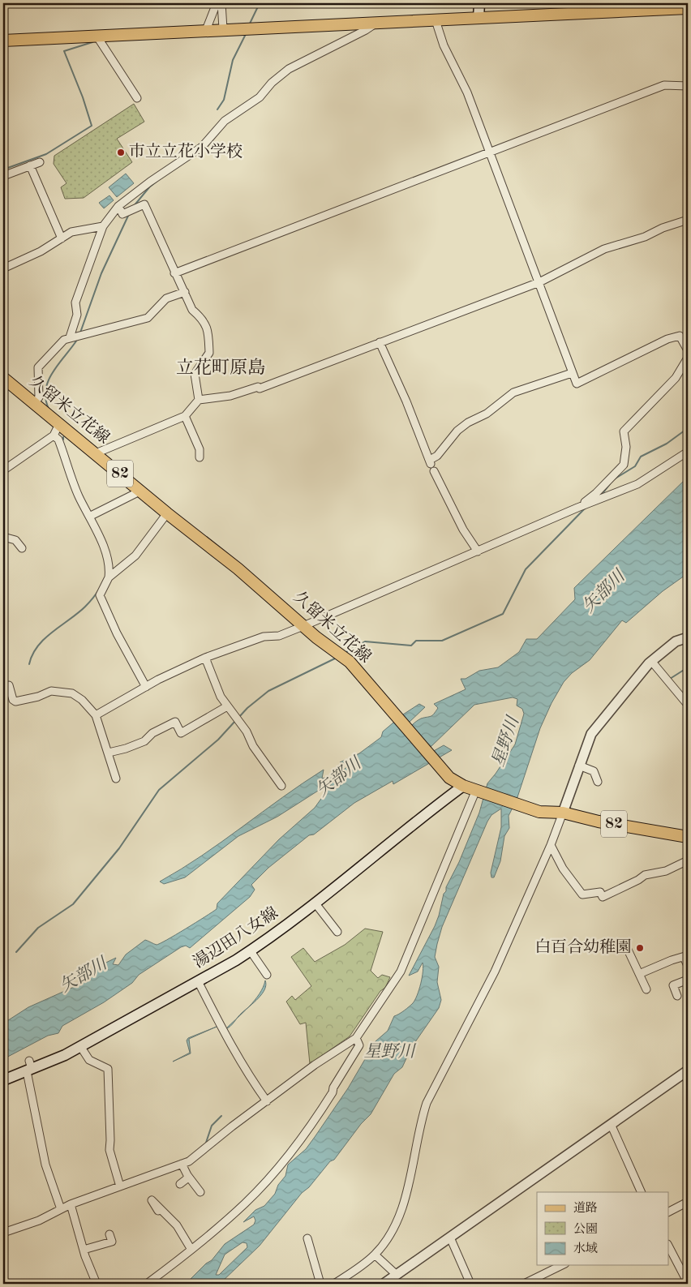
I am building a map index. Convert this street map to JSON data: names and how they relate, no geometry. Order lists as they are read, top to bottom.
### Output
{
  "streets": {
    "main road": ["久留米立花線", "82", "湯辺田八女線"]
  },
  "crossings": [
    ["久留米立花線", "湯辺田八女線"]
  ],
  "districts": ["立花町原島"],
  "water": ["矢部川", "星野川"],
  "places": ["市立立花小学校", "白百合幼稚園"],
  "legend": ["道路", "公園", "水域"]
}
